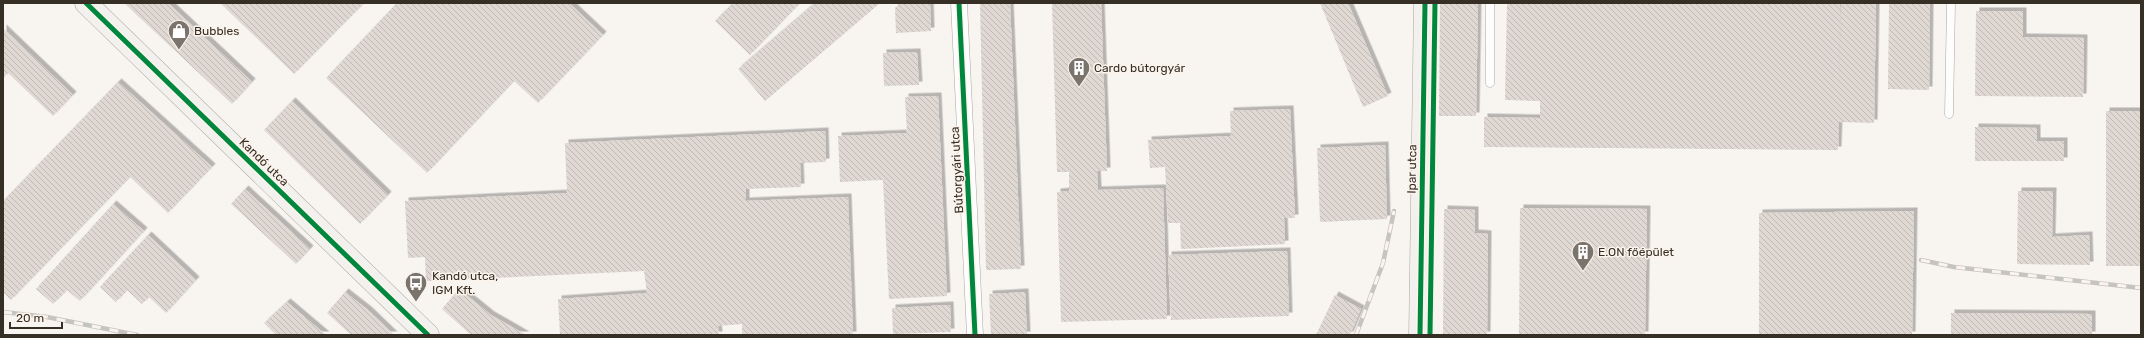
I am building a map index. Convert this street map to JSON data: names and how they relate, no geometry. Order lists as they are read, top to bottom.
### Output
{
  "streets": {
    "street": ["Kandó utca", "Ipar utca", "Bútorgyári utca"]
  },
  "places": {
    "shop": ["Bubbles"],
    "building": ["Cardo bútorgyár", "E.ON főépület"],
    "bus stop": ["Kandó utca, IGM Kft."]
  },
  "scale_bar": "20 m"
}
